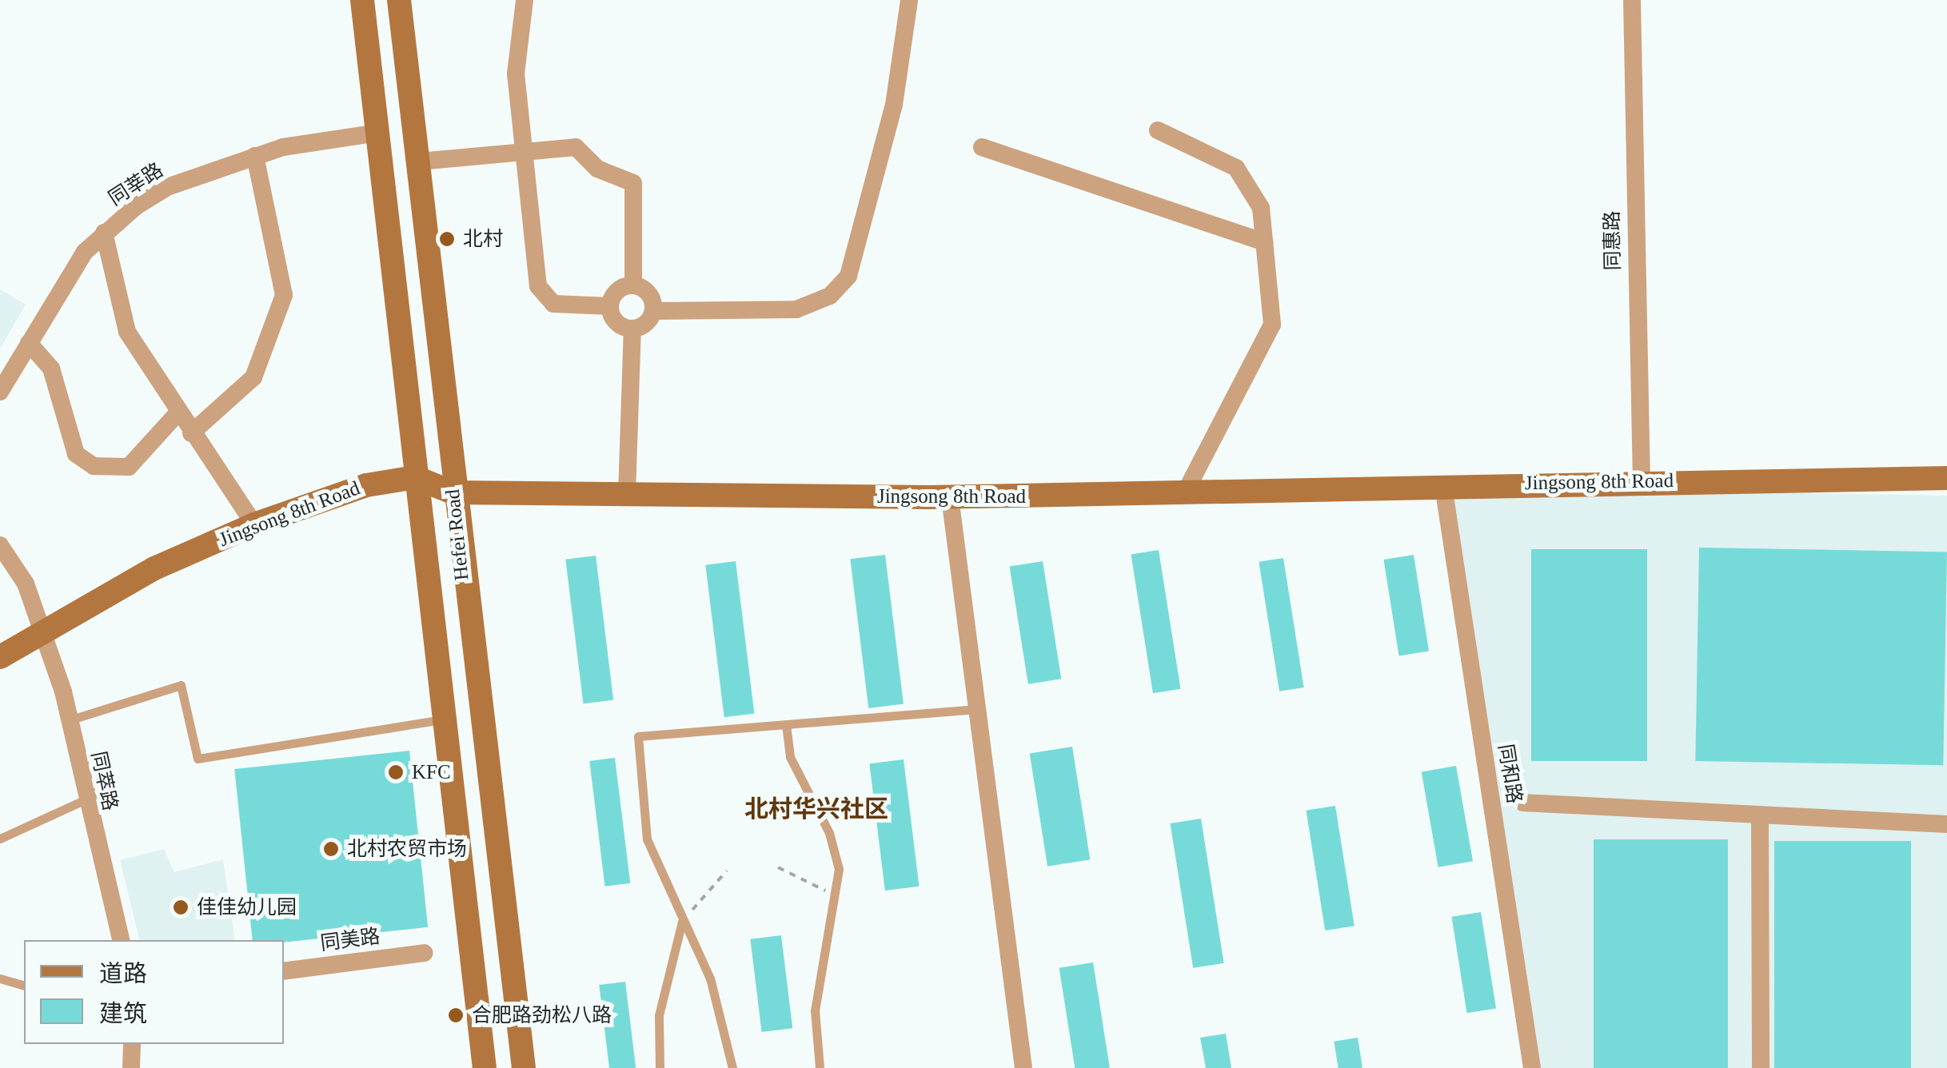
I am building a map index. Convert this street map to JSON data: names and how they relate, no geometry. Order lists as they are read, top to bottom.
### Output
{
  "streets": {
    "main road": ["Jingsong 8th Road", "Hefei Road"],
    "street": [
      "同莘路",
      "同惠路",
      "同和路",
      "同萃路",
      "同美路"
    ]
  },
  "crossings": [
    ["同莘路", "Hefei Road"],
    ["同惠路", "Jingsong 8th Road"],
    ["Jingsong 8th Road", "Hefei Road"],
    ["Jingsong 8th Road", "同和路"],
    ["Jingsong 8th Road", "同萃路"]
  ],
  "districts": ["北村华兴社区"],
  "places": [
    "北村",
    "KFC",
    "北村农贸市场",
    "佳佳幼儿园",
    "合肥路劲松八路"
  ],
  "legend": ["道路", "建筑"]
}
